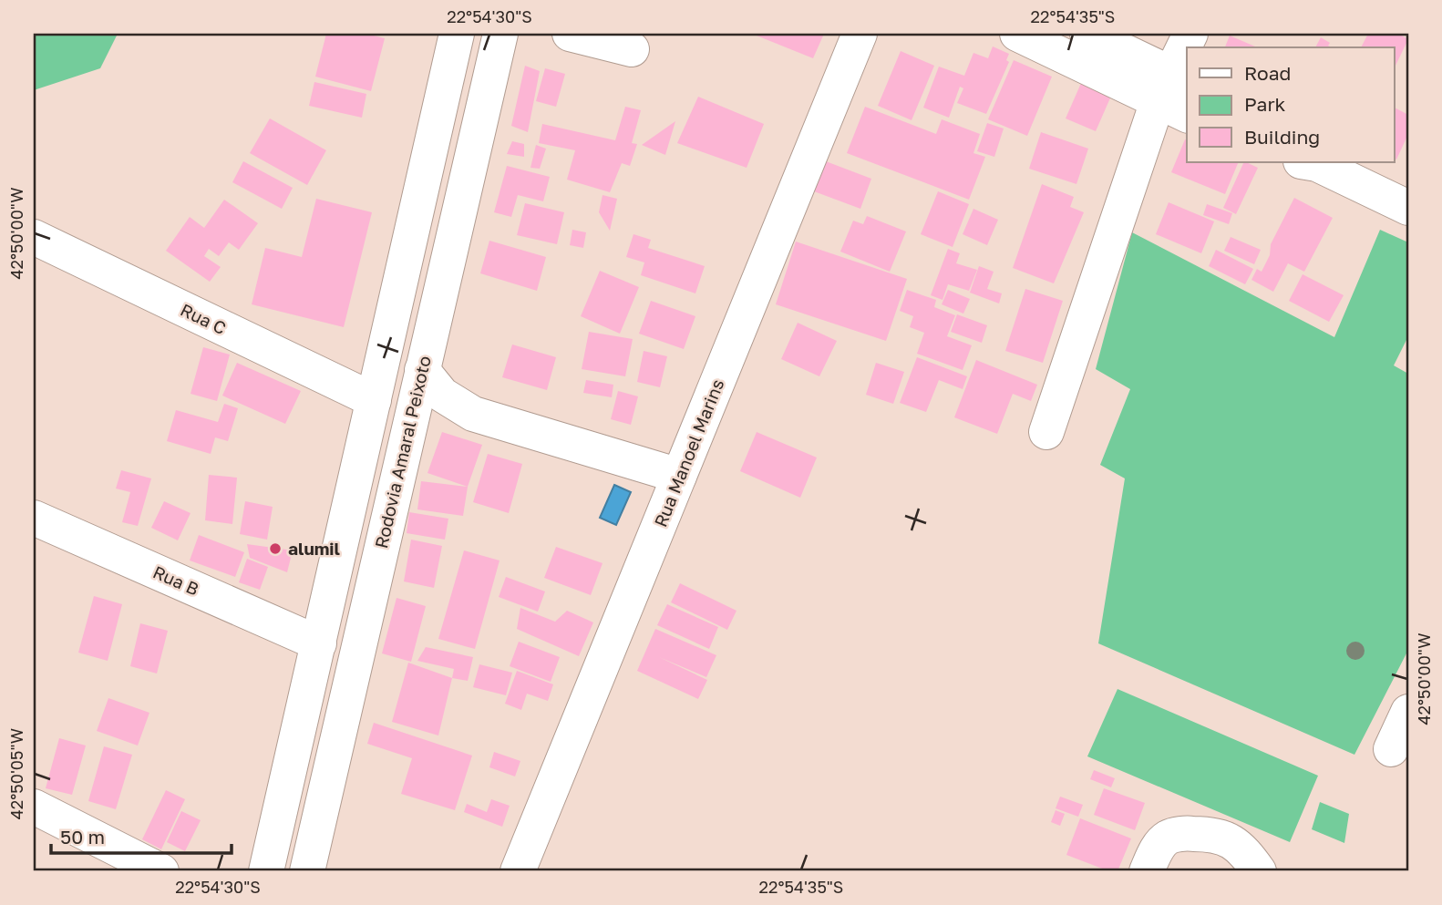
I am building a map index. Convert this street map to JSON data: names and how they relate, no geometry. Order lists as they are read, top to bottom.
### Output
{
  "streets": {
    "main road": [
      "Rua C",
      "Rodovia Amaral Peixoto",
      "Rua Manoel Marins",
      "Rua B"
    ]
  },
  "places": ["alumil"],
  "legend": ["Road", "Park", "Building"],
  "scale_bar": "50 m",
  "coordinates": [
    "22°54'30\"S",
    "22°54'35\"S",
    "42°50'00\"W",
    "42°50'05\"W"
  ]
}
